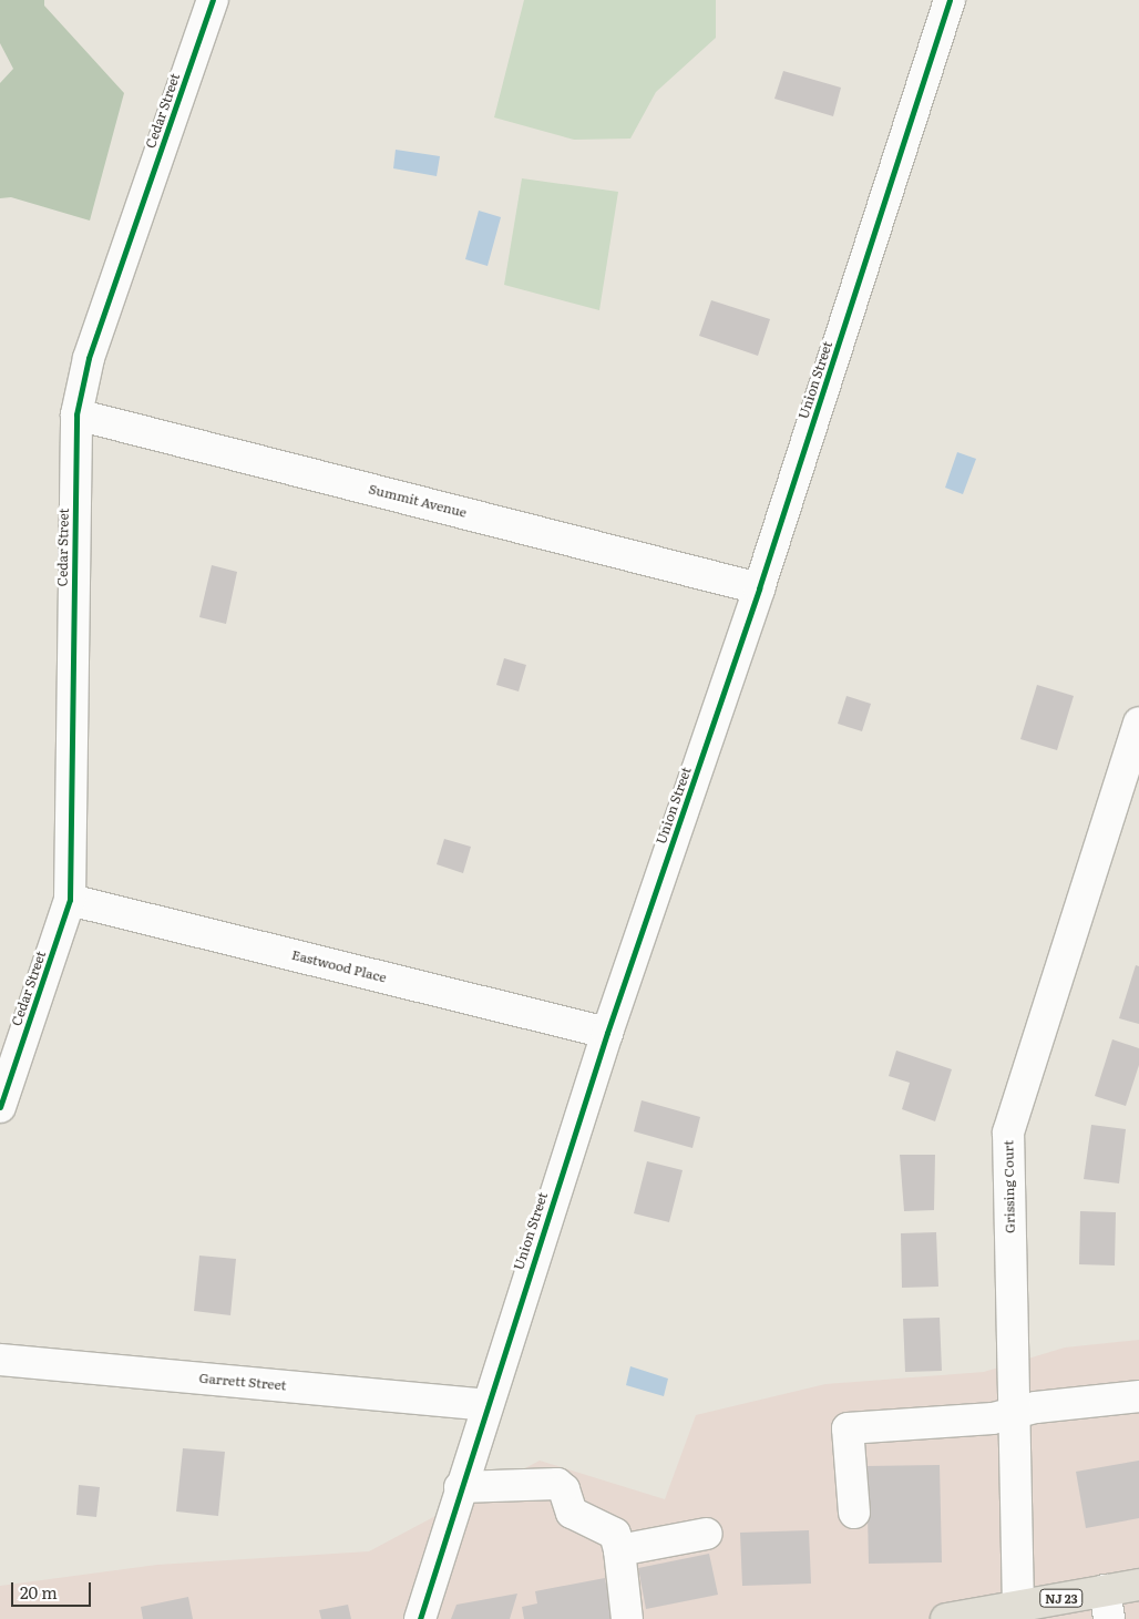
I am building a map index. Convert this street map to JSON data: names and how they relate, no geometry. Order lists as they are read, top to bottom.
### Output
{
  "streets": {
    "main road": ["NJ 23"],
    "street": [
      "Cedar Street",
      "Union Street",
      "Summit Avenue",
      "Eastwood Place",
      "Grissing Court",
      "Garrett Street"
    ]
  },
  "crossings": [
    ["Cedar Street", "Summit Avenue"],
    ["Cedar Street", "Eastwood Place"],
    ["Union Street", "Summit Avenue"],
    ["Union Street", "Eastwood Place"],
    ["Union Street", "Garrett Street"],
    ["Grissing Court", "NJ 23"]
  ],
  "scale_bar": "20 m"
}
